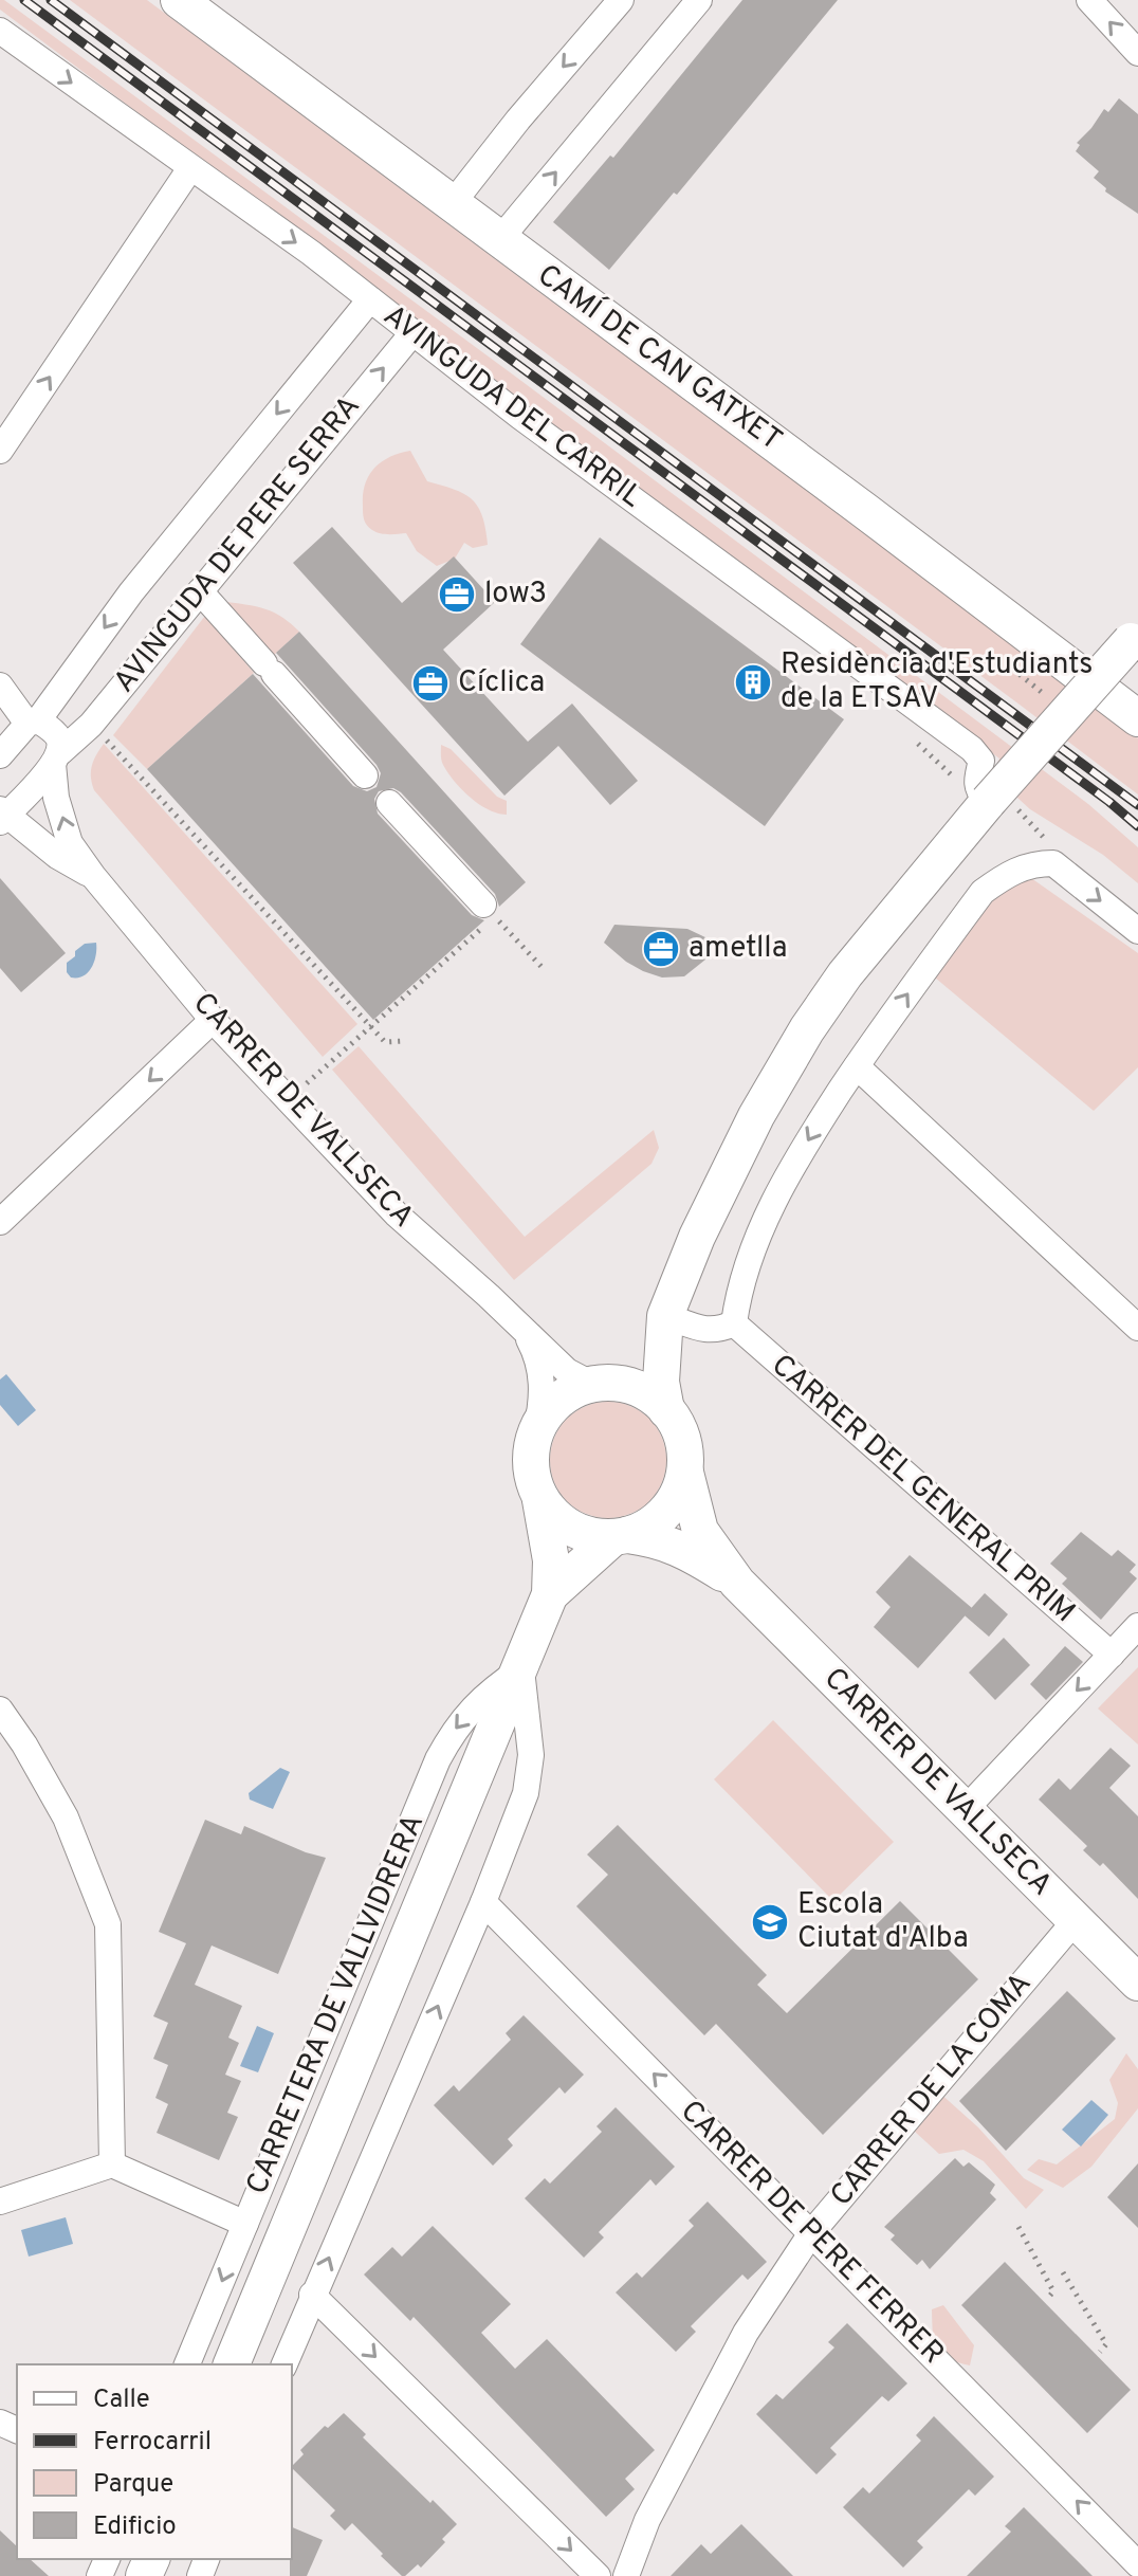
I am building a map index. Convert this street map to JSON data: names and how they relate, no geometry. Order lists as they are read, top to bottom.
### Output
{
  "streets": {
    "main road": ["CAMÍ DE CAN GATXET", "CARRER DE VALLSECA", "CARRETERA DE VALLVIDRERA"],
    "street": [
      "AVINGUDA DEL CARRIL",
      "AVINGUDA DE PERE SERRA",
      "CARRER DEL GENERAL PRIM",
      "CARRER DE LA COMA",
      "CARRER DE PERE FERRER"
    ]
  },
  "crossings": [
    ["AVINGUDA DEL CARRIL", "AVINGUDA DE PERE SERRA"],
    ["AVINGUDA DE PERE SERRA", "CARRER DE VALLSECA"],
    ["CARRER DE VALLSECA", "CARRETERA DE VALLVIDRERA"],
    ["CARRER DE VALLSECA", "CARRER DE LA COMA"],
    ["CARRETERA DE VALLVIDRERA", "CARRER DE PERE FERRER"],
    ["CARRER DE LA COMA", "CARRER DE PERE FERRER"]
  ],
  "one_way": ["AVINGUDA DEL CARRIL", "CARRER DE PERE FERRER"],
  "places": {
    "office": ["low3", "Cíclica", "ametlla"],
    "building": ["Residència d'Estudiants de la ETSAV"],
    "school or university": ["Escola Ciutat d'Alba"]
  },
  "legend": [
    "Calle",
    "Ferrocarril",
    "Parque",
    "Edificio"
  ]
}
